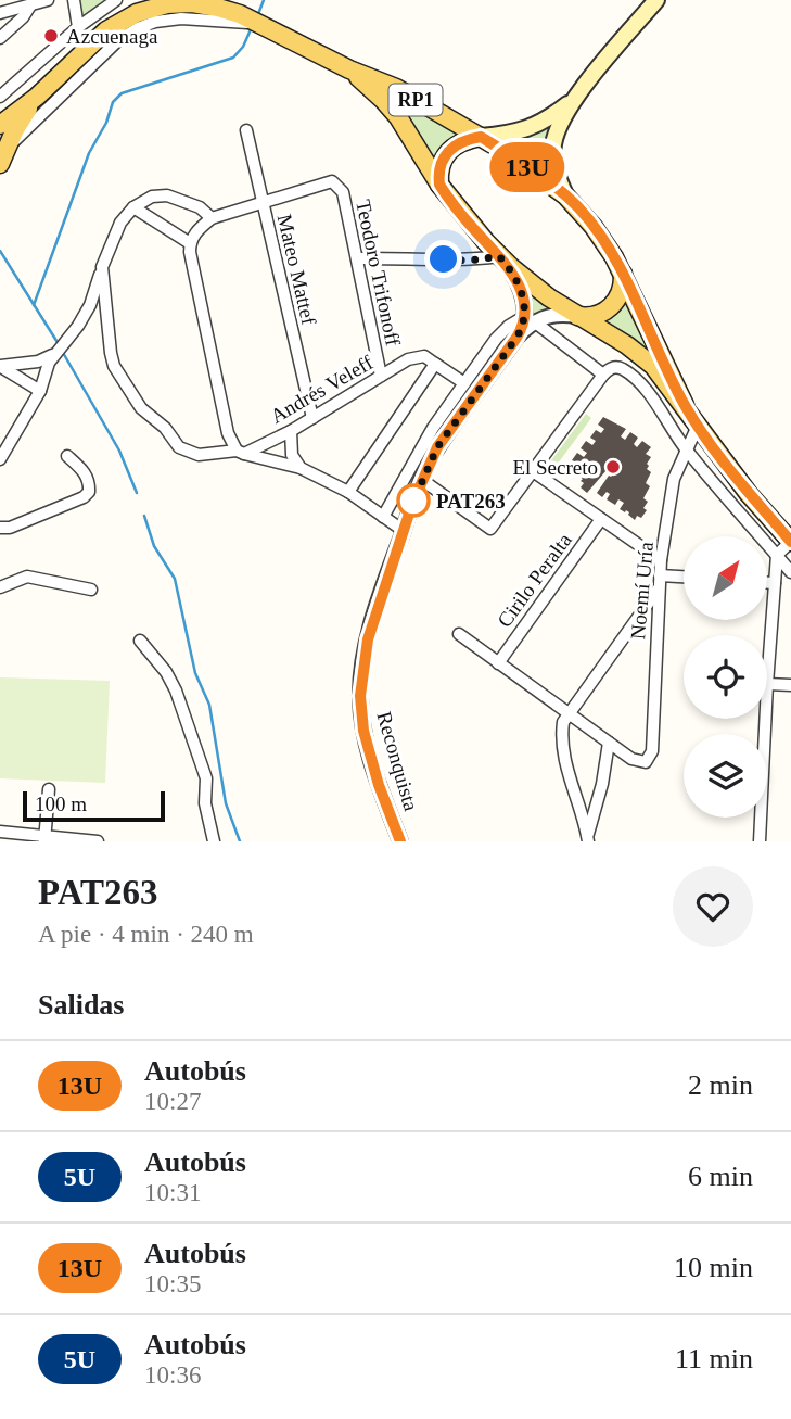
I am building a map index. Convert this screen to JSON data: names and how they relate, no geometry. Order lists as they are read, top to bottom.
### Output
{
  "streets": {
    "main road": ["RP1"],
    "street": [
      "Mateo Mattef",
      "Teodoro Trifonoff",
      "Andrés Veleff",
      "Cirilo Peralta",
      "Noemí Uría",
      "Reconquista"
    ]
  },
  "crossings": [
    ["RP1", "Noemí Uría"],
    ["Mateo Mattef", "Teodoro Trifonoff"],
    ["Mateo Mattef", "Andrés Veleff"],
    ["Teodoro Trifonoff", "Andrés Veleff"]
  ],
  "places": ["Azcuenaga", "El Secreto", "PAT263"],
  "lines": ["bus line 13U"],
  "scale_bar": "100 m",
  "north": "top right",
  "page": {
    "on_map": "13U",
    "scale": "100 m",
    "heading": [
      ["PAT263", "A pie · 4 min · 240 m"],
      "Salidas"
    ],
    "list": [
      {
        "mark": "13U",
        "name": "Autobús",
        "note": "10:27",
        "value": "2 min"
      },
      {
        "mark": "5U",
        "name": "Autobús",
        "note": "10:31",
        "value": "6 min"
      },
      {
        "mark": "13U",
        "name": "Autobús",
        "note": "10:35",
        "value": "10 min"
      },
      {
        "mark": "5U",
        "name": "Autobús",
        "note": "10:36",
        "value": "11 min"
      }
    ]
  }
}
